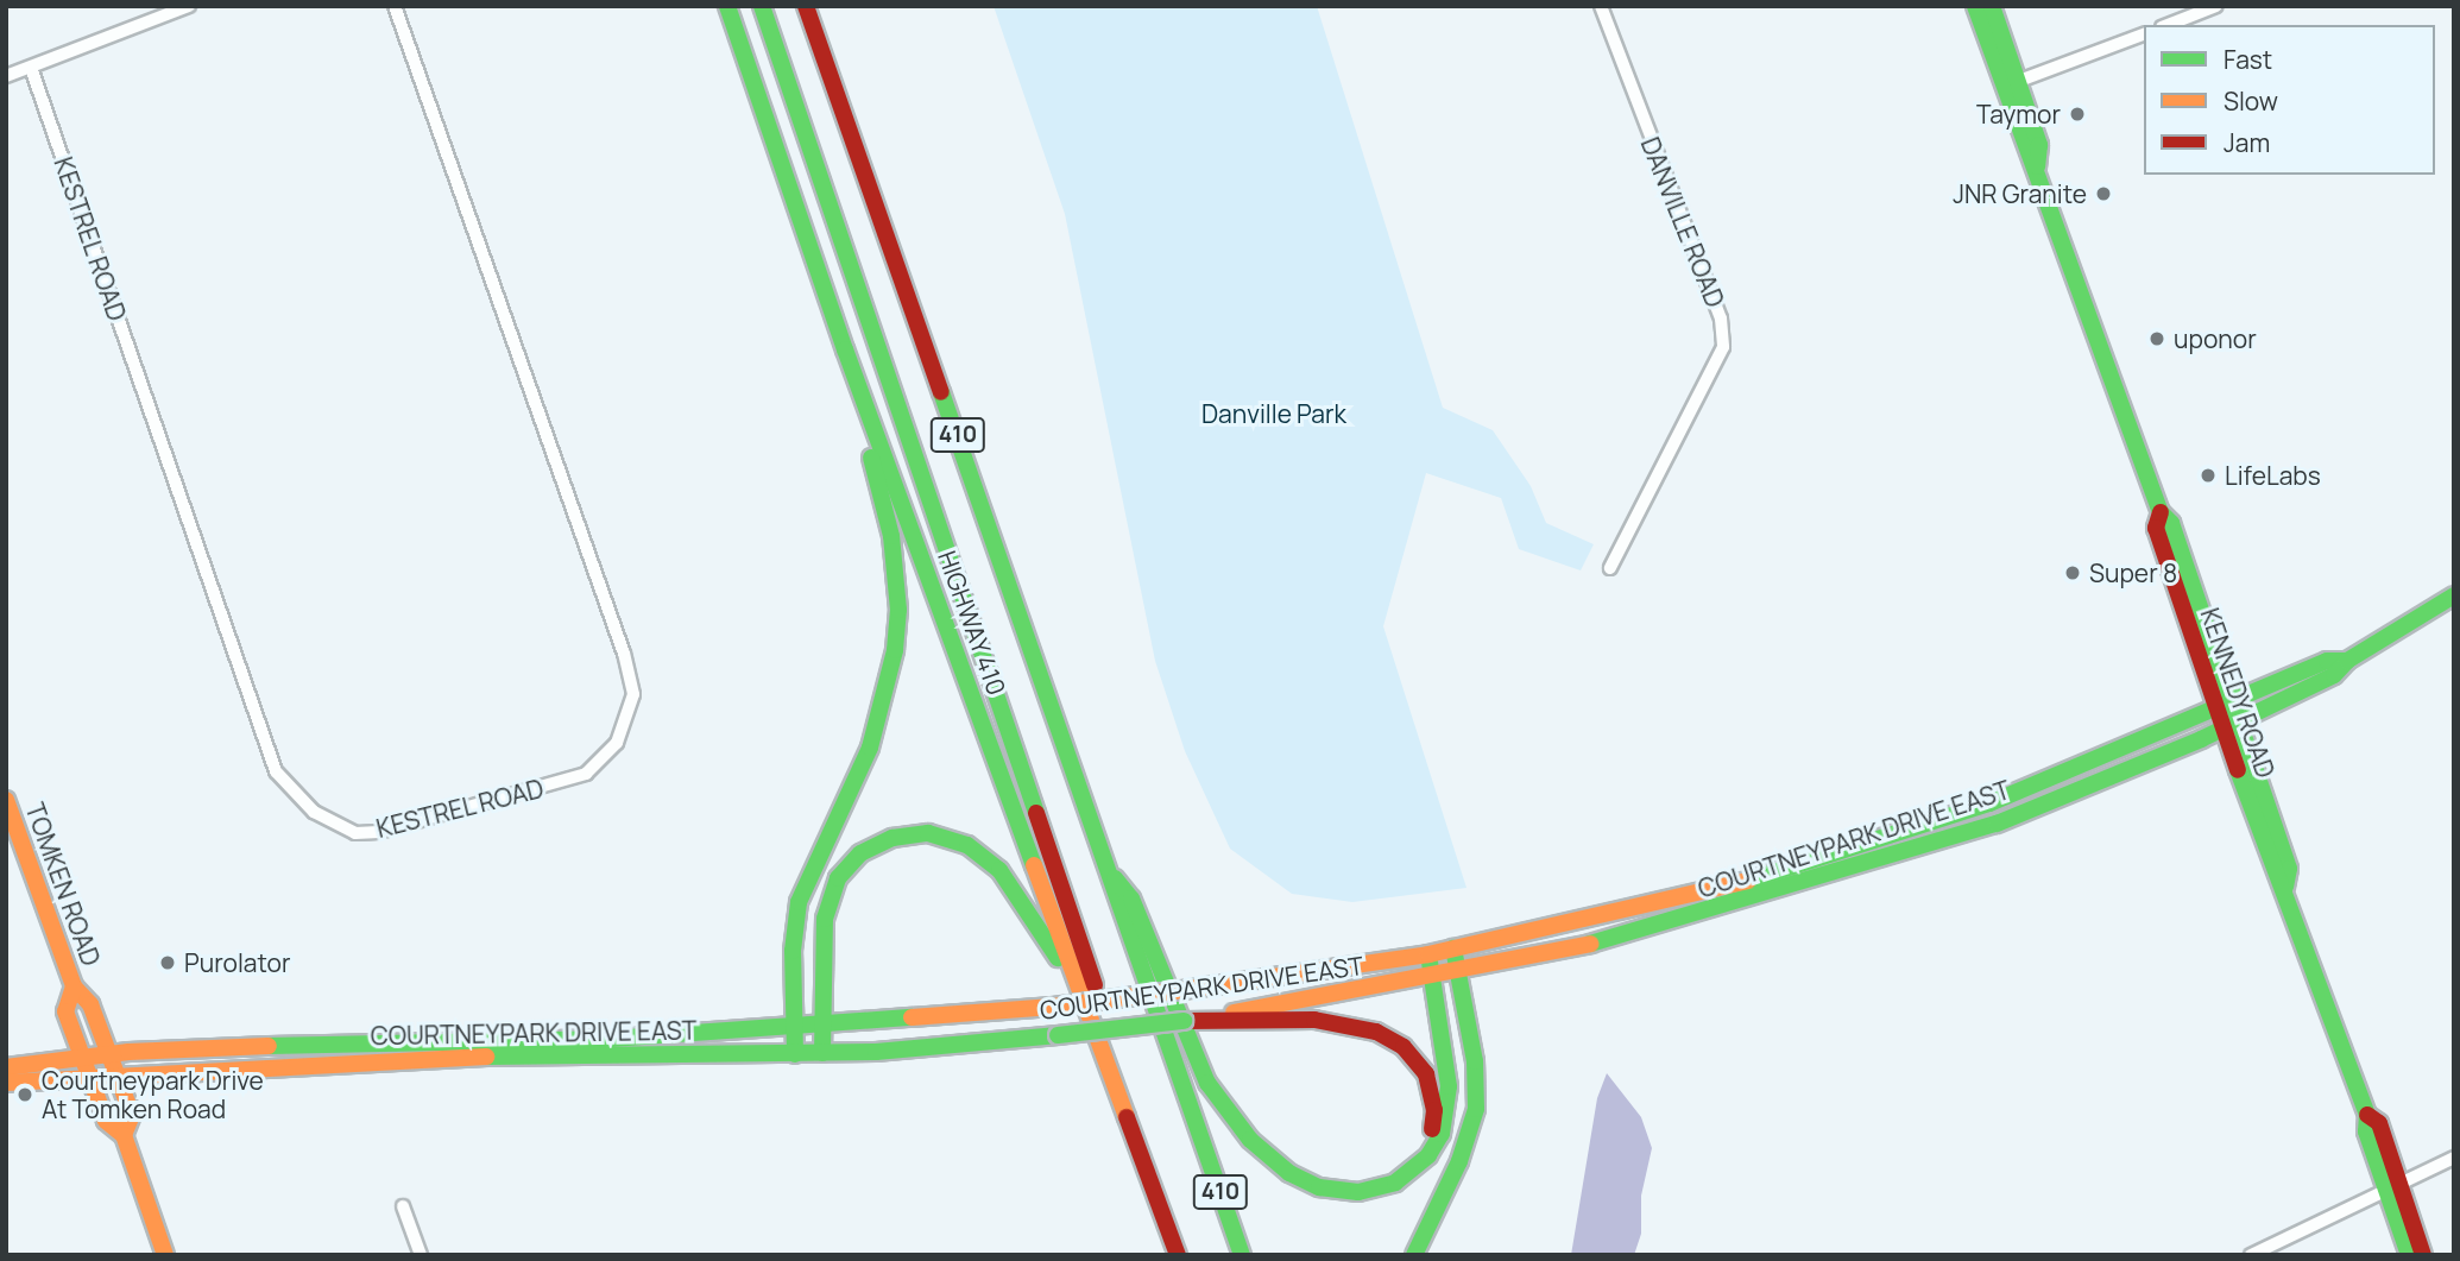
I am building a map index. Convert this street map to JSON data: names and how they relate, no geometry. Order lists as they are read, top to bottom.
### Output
{
  "streets": {
    "main road": [
      "410",
      "HIGHWAY 410",
      "KENNEDY ROAD",
      "COURTNEYPARK DRIVE EAST",
      "TOMKEN ROAD"
    ],
    "street": ["DANVILLE ROAD", "KESTREL ROAD"]
  },
  "crossings": [
    ["KENNEDY ROAD", "COURTNEYPARK DRIVE EAST"],
    ["COURTNEYPARK DRIVE EAST", "TOMKEN ROAD"]
  ],
  "parks": ["Danville Park"],
  "places": [
    "Taymor",
    "JNR Granite",
    "uponor",
    "LifeLabs",
    "Super 8",
    "Purolator",
    "Courtneypark Drive At Tomken Road"
  ],
  "legend": ["Fast", "Slow", "Jam"]
}
